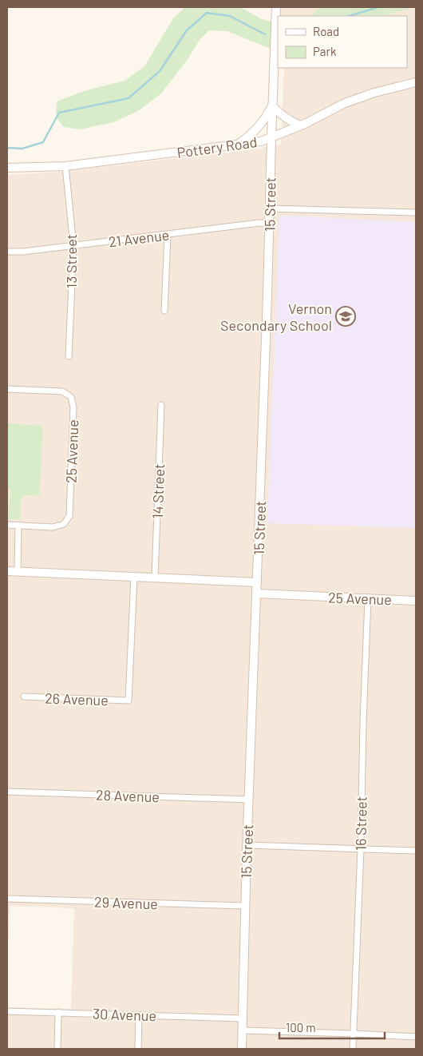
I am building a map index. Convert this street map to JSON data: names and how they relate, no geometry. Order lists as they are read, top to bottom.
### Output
{
  "streets": {
    "street": [
      "Pottery Road",
      "15 Street",
      "21 Avenue",
      "13 Street",
      "25 Avenue",
      "14 Street",
      "26 Avenue",
      "28 Avenue",
      "16 Street",
      "29 Avenue",
      "30 Avenue"
    ]
  },
  "crossings": [
    ["Pottery Road", "15 Street"],
    ["Pottery Road", "13 Street"],
    ["15 Street", "21 Avenue"],
    ["15 Street", "25 Avenue"],
    ["15 Street", "28 Avenue"],
    ["15 Street", "29 Avenue"],
    ["15 Street", "30 Avenue"],
    ["21 Avenue", "13 Street"],
    ["25 Avenue", "16 Street"]
  ],
  "places": {
    "school or university": ["Vernon Secondary School"]
  },
  "legend": ["Road", "Park"],
  "scale_bar": "100 m"
}
